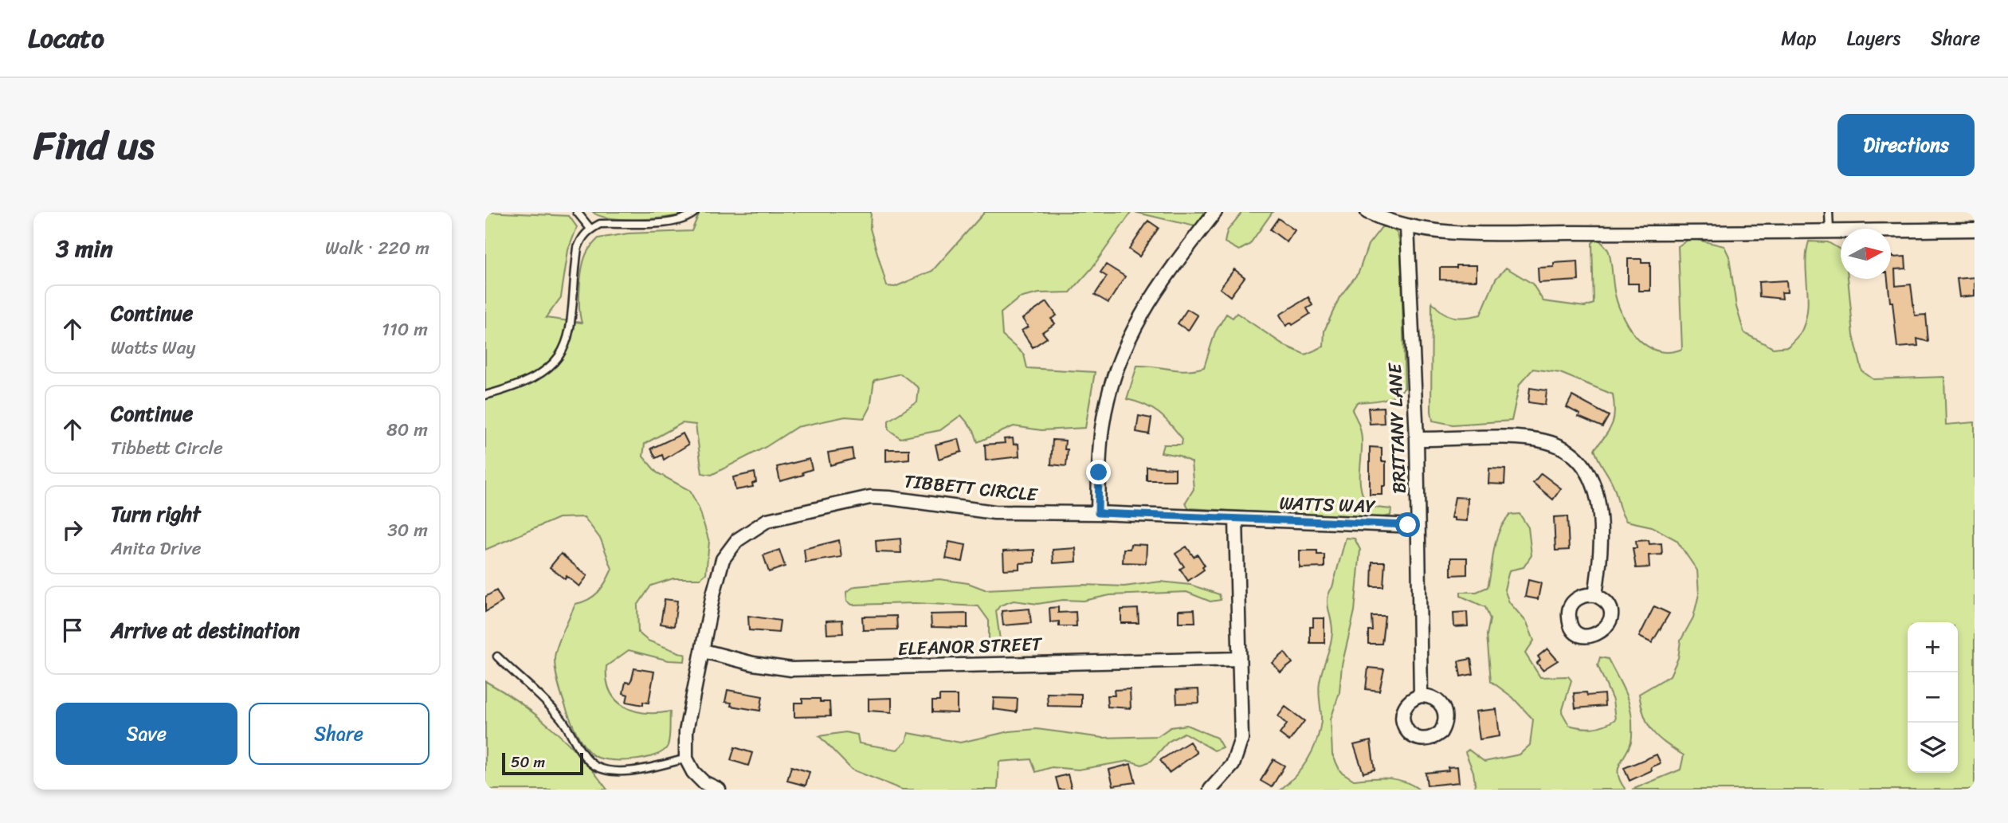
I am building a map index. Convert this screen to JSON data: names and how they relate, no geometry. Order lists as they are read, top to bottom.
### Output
{
  "streets": {
    "street": [
      "BRITTANY LANE",
      "TIBBETT CIRCLE",
      "WATTS WAY",
      "ELEANOR STREET"
    ]
  },
  "crossings": [
    ["BRITTANY LANE", "WATTS WAY"],
    ["TIBBETT CIRCLE", "WATTS WAY"],
    ["TIBBETT CIRCLE", "ELEANOR STREET"]
  ],
  "scale_bar": "50 m",
  "north": "right",
  "page": {
    "header": "Locato",
    "nav": ["Map", "Layers", "Share"],
    "title": "Find us",
    "buttons": [
      "Directions",
      ["Save", "Share"]
    ],
    "heading": ["3 min", "Walk · 220 m"],
    "list": [
      ["Continue", "Watts Way", "110 m"],
      ["Continue", "Tibbett Circle", "80 m"],
      ["Turn right", "Anita Drive", "30 m"],
      "Arrive at destination"
    ],
    "map_buttons": ["+", "−"],
    "scale": "50 m"
  }
}
